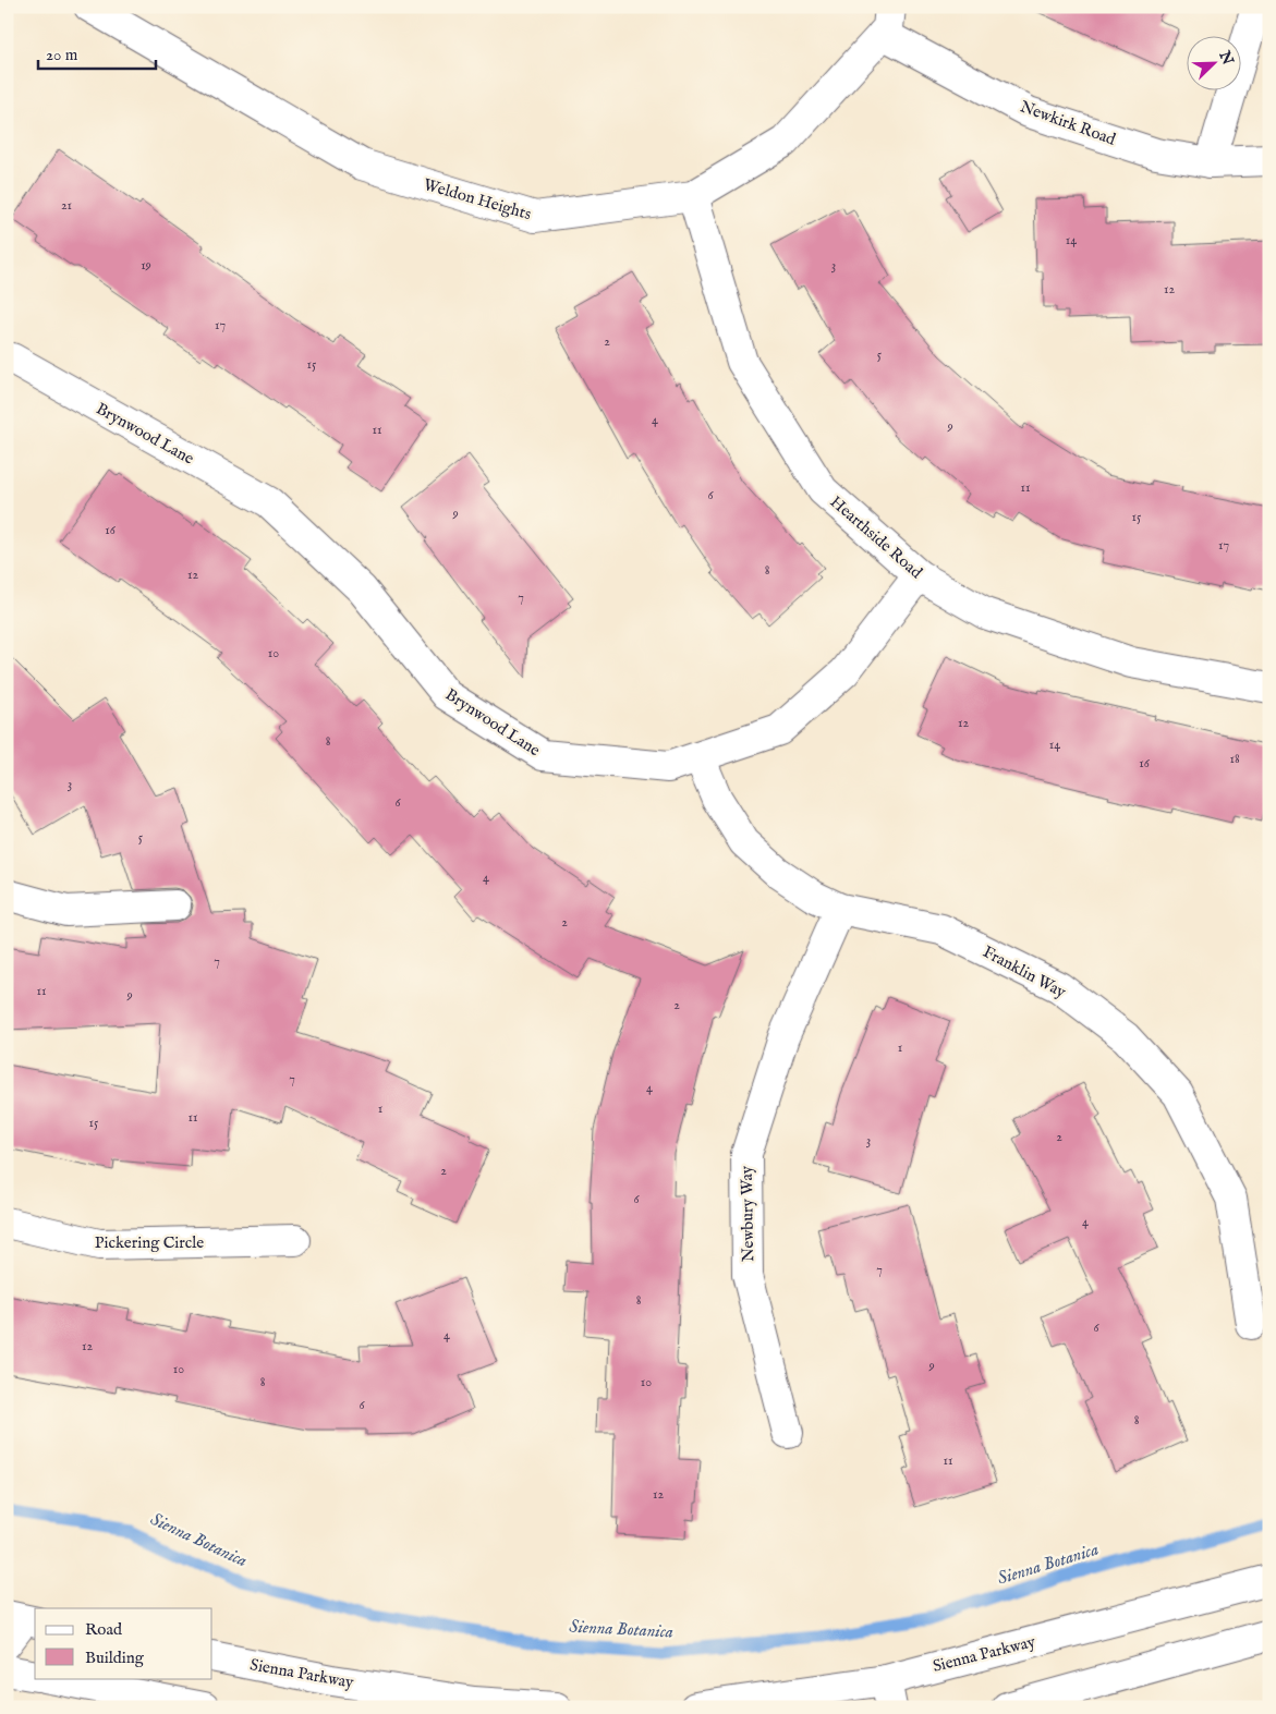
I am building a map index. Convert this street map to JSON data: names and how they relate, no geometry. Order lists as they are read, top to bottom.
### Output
{
  "streets": {
    "street": [
      "Newkirk Road",
      "Weldon Heights",
      "Brynwood Lane",
      "Hearthside Road",
      "Franklin Way",
      "Newbury Way",
      "Pickering Circle",
      "Sienna Parkway"
    ]
  },
  "crossings": [
    ["Newkirk Road", "Weldon Heights"],
    ["Weldon Heights", "Hearthside Road"],
    ["Brynwood Lane", "Hearthside Road"],
    ["Brynwood Lane", "Franklin Way"],
    ["Franklin Way", "Newbury Way"]
  ],
  "water": ["Sienna Botanica"],
  "house_numbers": [
    "21",
    "14",
    "19",
    "3",
    "12",
    "17",
    "2",
    "5",
    "15",
    "4",
    "9",
    "11",
    "11",
    "6",
    "9",
    "15",
    "16",
    "17",
    "8",
    "12",
    "7",
    "10",
    "12",
    "8",
    "14",
    "18",
    "16",
    "3",
    "6",
    "5",
    "4",
    "2",
    "7",
    "11",
    "9",
    "2",
    "1",
    "7",
    "4",
    "1",
    "11",
    "15",
    "2",
    "3",
    "2",
    "6",
    "4",
    "7",
    "8",
    "6",
    "4",
    "12",
    "9",
    "10",
    "8",
    "10",
    "6",
    "8",
    "11",
    "12"
  ],
  "legend": ["Road", "Building"],
  "scale_bar": "20 m",
  "north": "top right"
}
